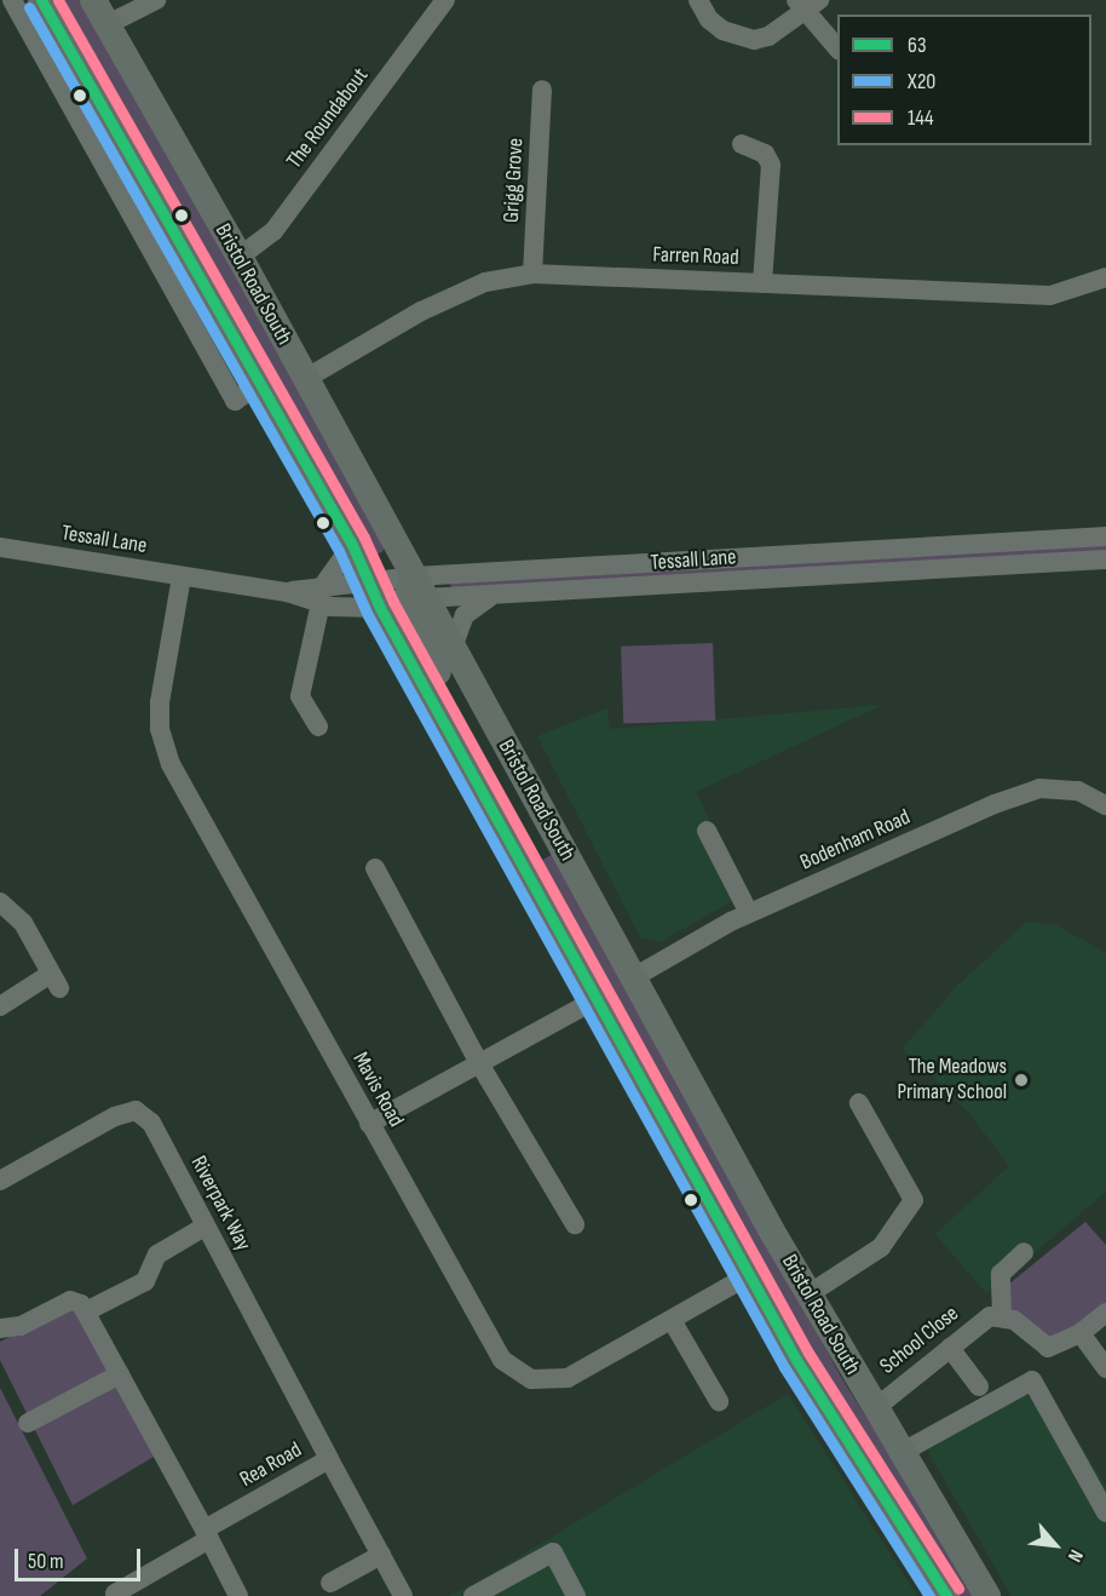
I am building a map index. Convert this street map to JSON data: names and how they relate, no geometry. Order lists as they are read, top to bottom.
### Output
{
  "streets": {
    "highway": ["Bristol Road South"],
    "street": [
      "The Roundabout",
      "Grigg Grove",
      "Farren Road",
      "Tessall Lane",
      "Bodenham Road",
      "Mavis Road",
      "Riverpark Way",
      "School Close",
      "Rea Road"
    ]
  },
  "crossings": [
    ["The Roundabout", "Bristol Road South"],
    ["Grigg Grove", "Farren Road"],
    ["Farren Road", "Bristol Road South"],
    ["Bristol Road South", "Tessall Lane"],
    ["Bristol Road South", "Bodenham Road"],
    ["Bristol Road South", "Mavis Road"],
    ["Bristol Road South", "School Close"],
    ["Tessall Lane", "Mavis Road"],
    ["Riverpark Way", "Rea Road"]
  ],
  "places": ["The Meadows Primary School"],
  "lines": ["transit line 63", "transit line 144", "transit line X20"],
  "legend": ["63", "X20", "144"],
  "scale_bar": "50 m",
  "north": "bottom right"
}
